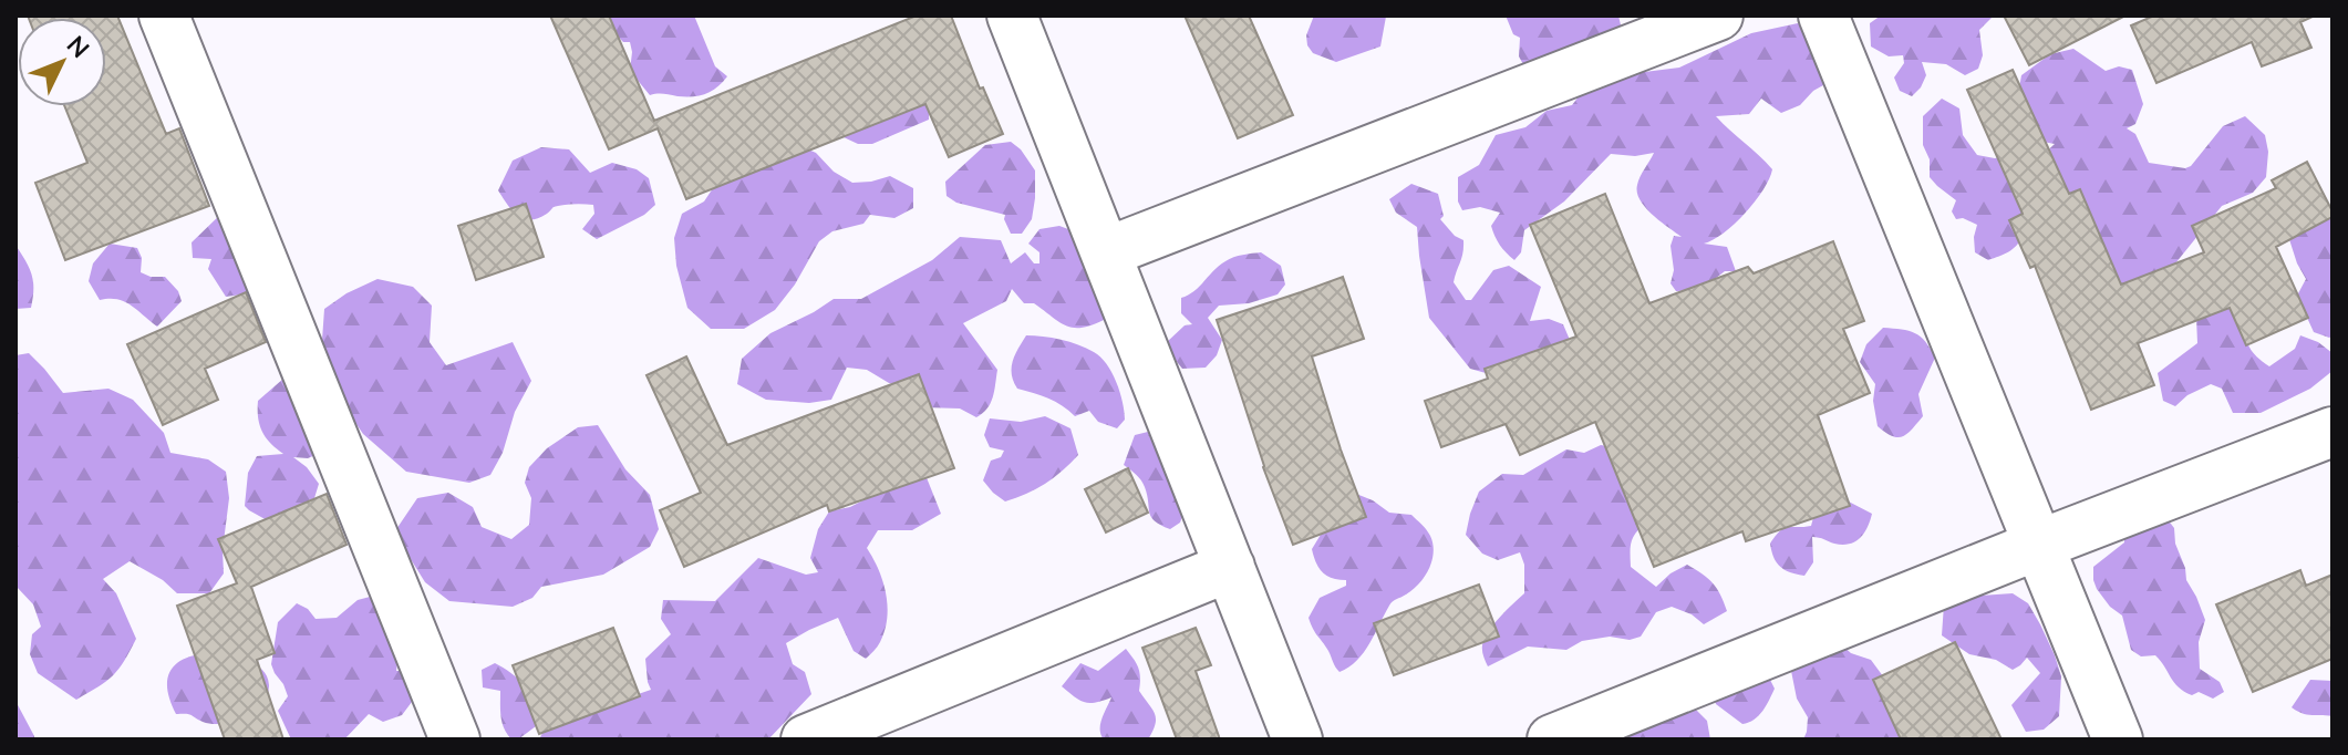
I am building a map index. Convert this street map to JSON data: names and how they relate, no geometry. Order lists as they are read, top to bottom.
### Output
{
  "north": "top right"
}
